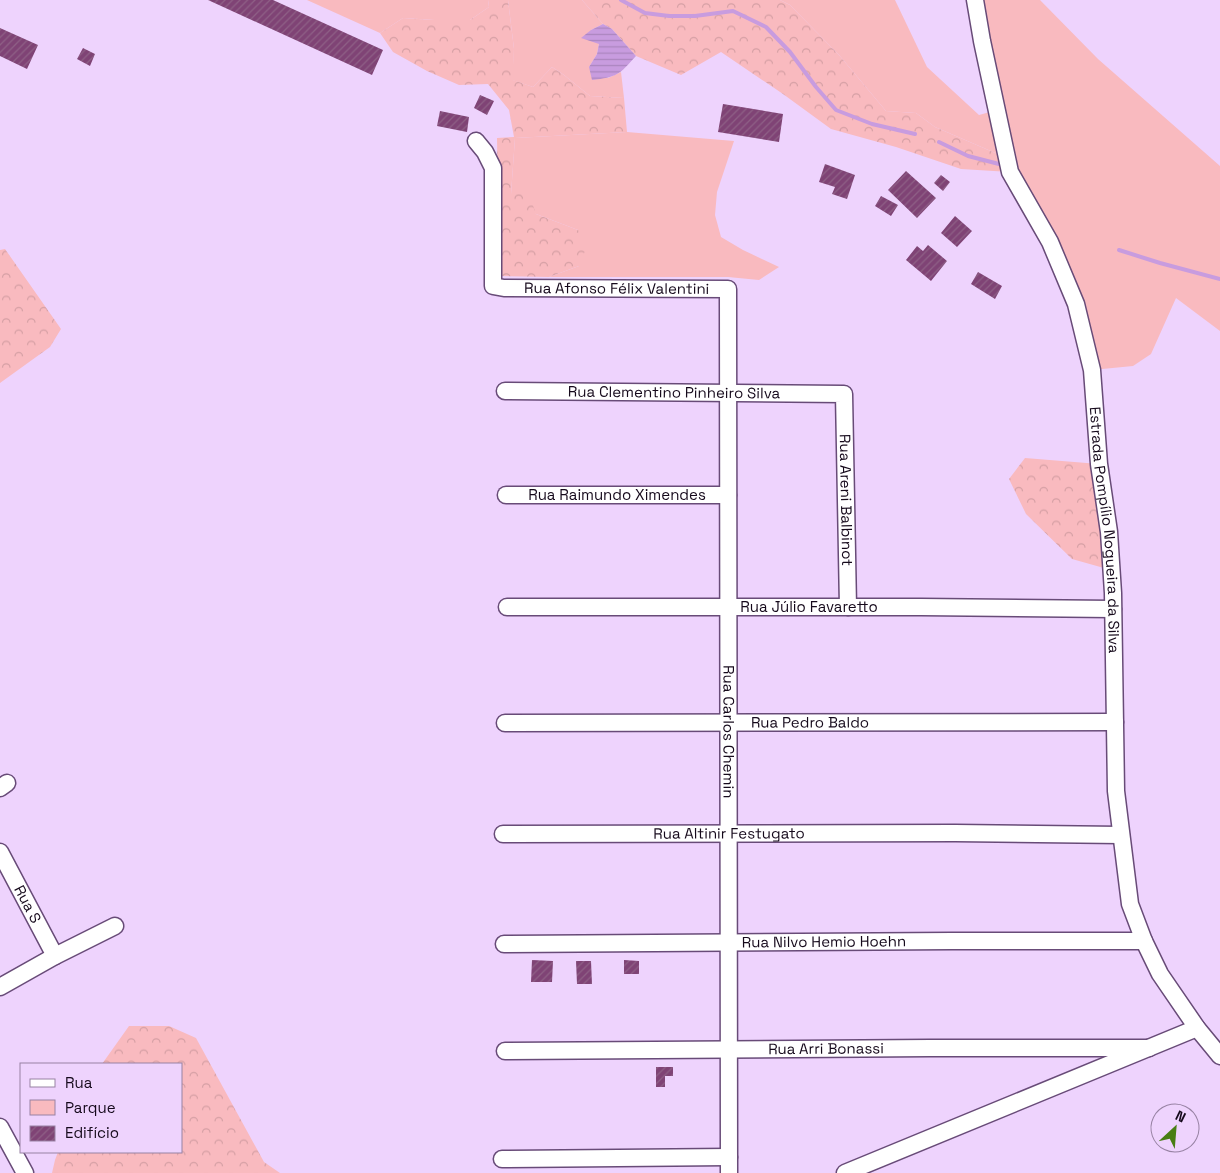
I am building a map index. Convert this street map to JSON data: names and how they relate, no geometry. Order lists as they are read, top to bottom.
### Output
{
  "streets": {
    "street": [
      "Rua Afonso Félix Valentini",
      "Rua Clementino Pinheiro Silva",
      "Rua Raimundo Ximendes",
      "Rua Areni Balbinot",
      "Estrada Pompílio Nogueira da Silva",
      "Rua Júlio Favaretto",
      "Rua Pedro Baldo",
      "Rua Carlos Chemin",
      "Rua Altinir Festugato",
      "Rua S",
      "Rua Nilvo Hemio Hoehn",
      "Rua Arri Bonassi"
    ]
  },
  "crossings": [
    ["Rua Afonso Félix Valentini", "Rua Carlos Chemin"],
    ["Rua Clementino Pinheiro Silva", "Rua Areni Balbinot"],
    ["Rua Clementino Pinheiro Silva", "Rua Carlos Chemin"],
    ["Rua Raimundo Ximendes", "Rua Carlos Chemin"],
    ["Rua Areni Balbinot", "Rua Júlio Favaretto"],
    ["Estrada Pompílio Nogueira da Silva", "Rua Júlio Favaretto"],
    ["Estrada Pompílio Nogueira da Silva", "Rua Pedro Baldo"],
    ["Estrada Pompílio Nogueira da Silva", "Rua Altinir Festugato"],
    ["Estrada Pompílio Nogueira da Silva", "Rua Nilvo Hemio Hoehn"],
    ["Rua Júlio Favaretto", "Rua Carlos Chemin"],
    ["Rua Pedro Baldo", "Rua Carlos Chemin"],
    ["Rua Carlos Chemin", "Rua Altinir Festugato"],
    ["Rua Carlos Chemin", "Rua Nilvo Hemio Hoehn"],
    ["Rua Carlos Chemin", "Rua Arri Bonassi"]
  ],
  "legend": ["Rua", "Parque", "Edifício"],
  "north": "top right"
}
